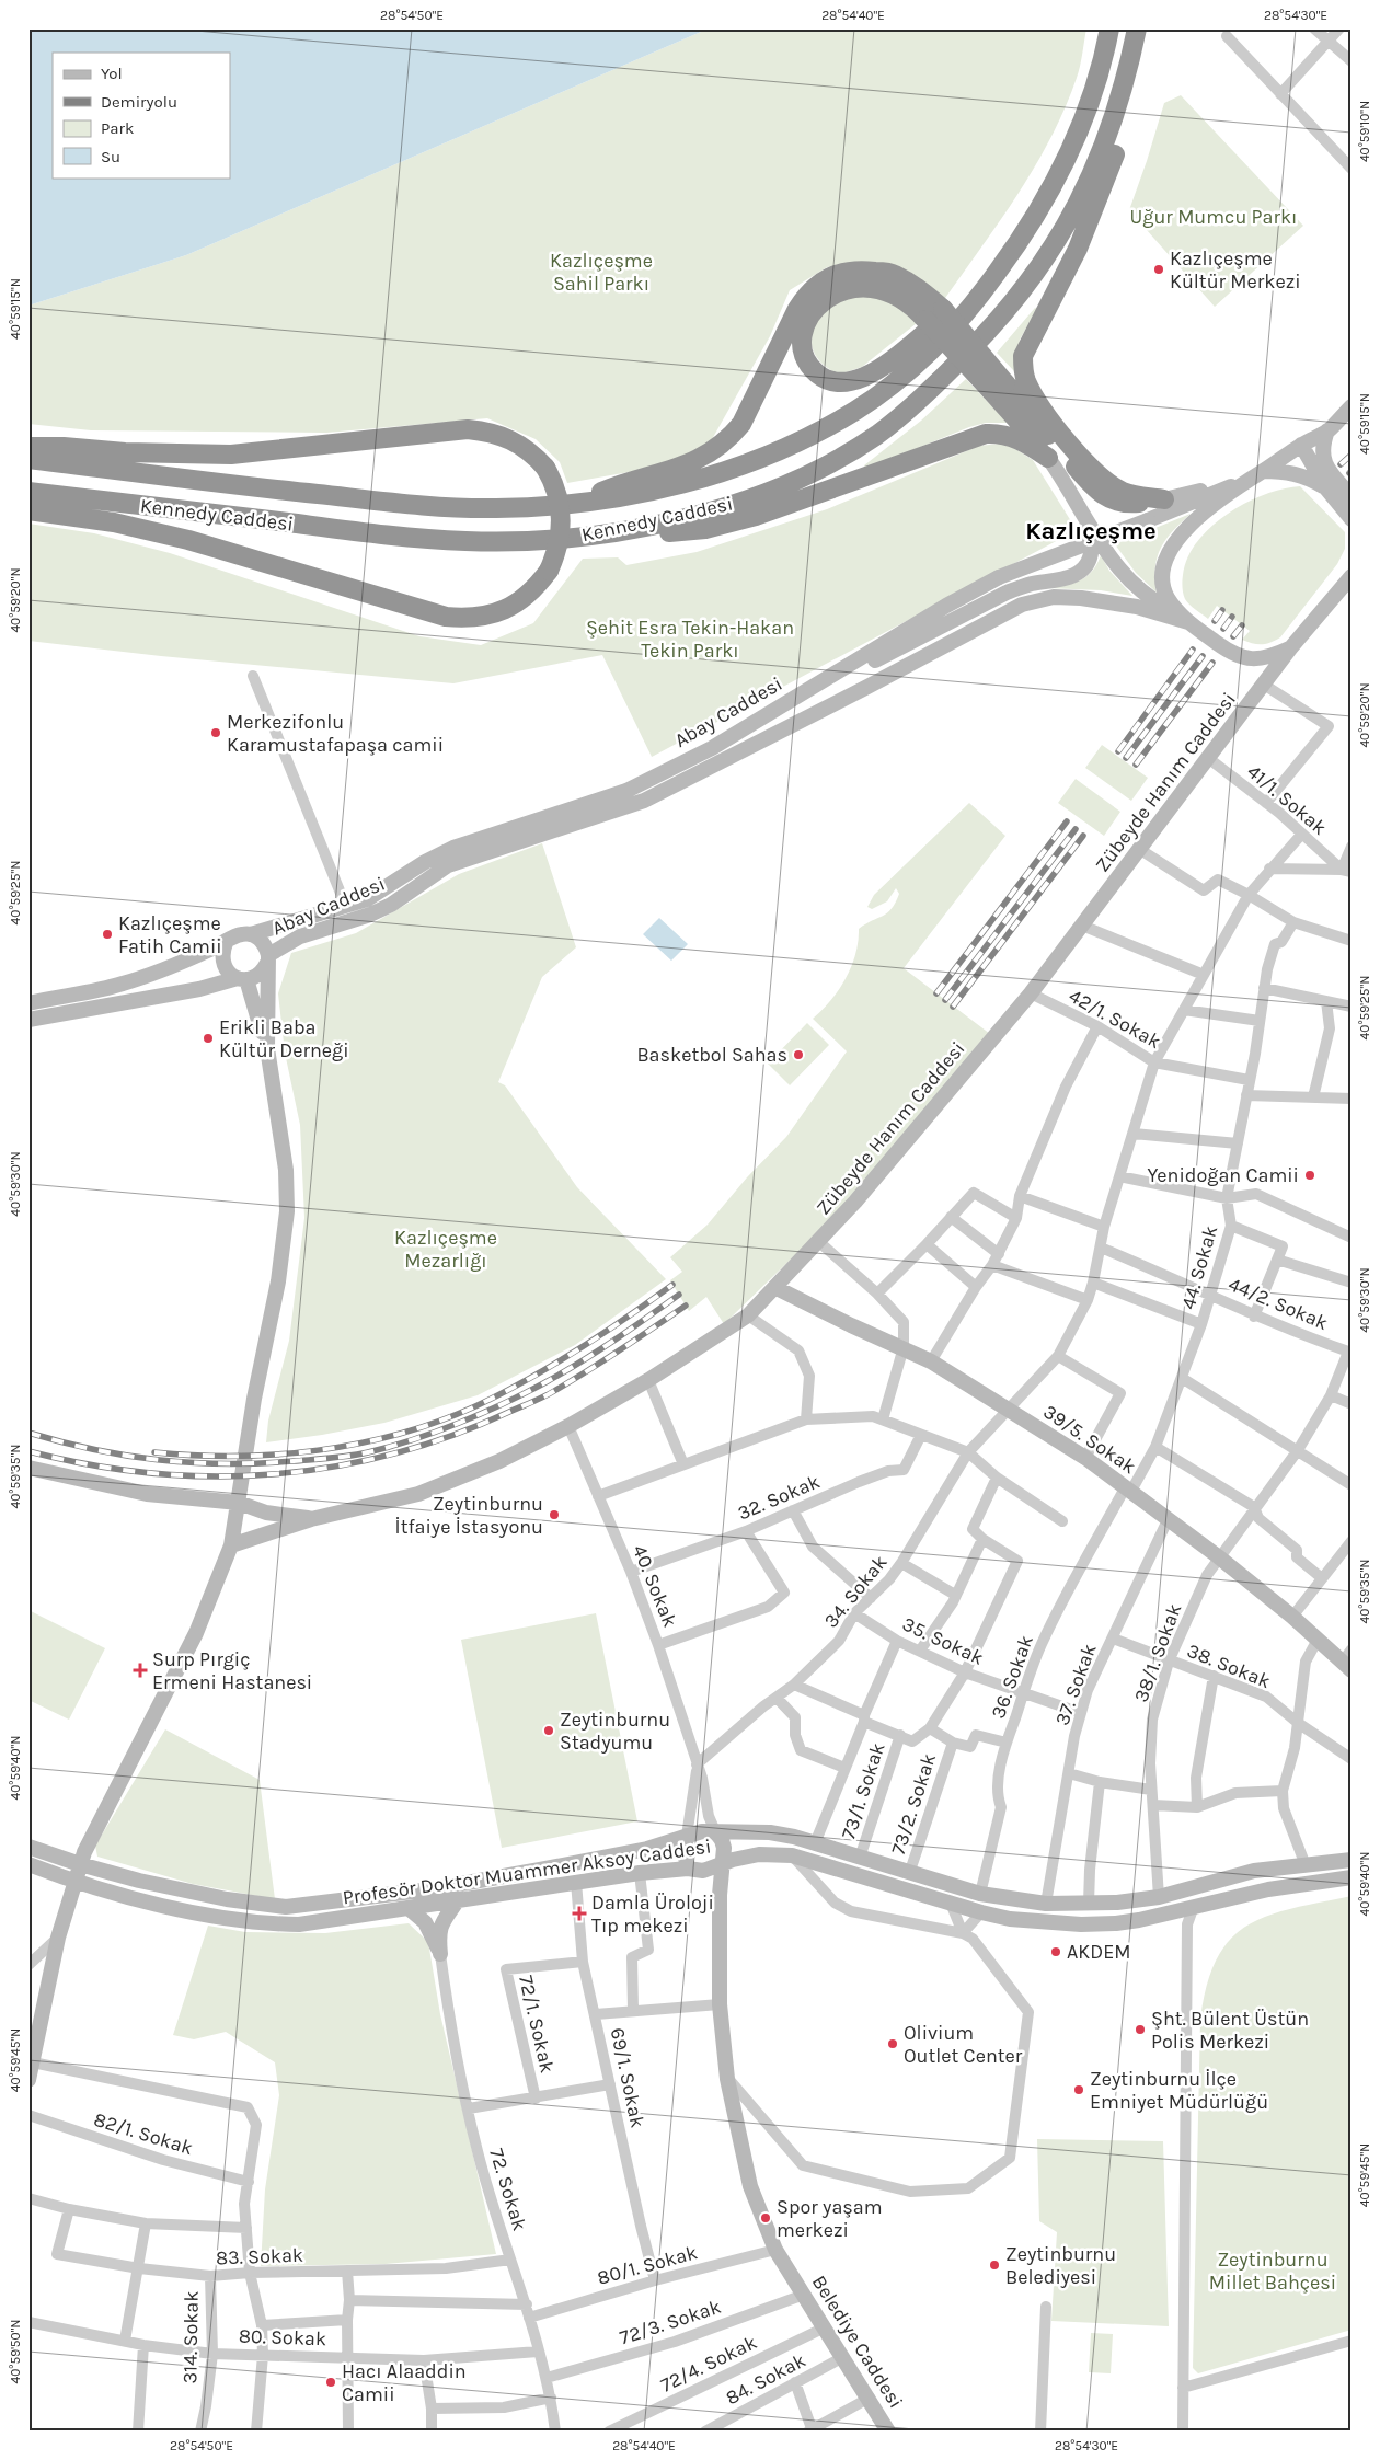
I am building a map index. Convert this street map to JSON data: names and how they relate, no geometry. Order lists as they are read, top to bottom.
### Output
{
  "streets": {
    "highway": ["Kennedy Caddesi"],
    "main road": [
      "Abay Caddesi",
      "Zübeyde Hanım Caddesi",
      "39/5. Sokak",
      "Profesör Doktor Muammer Aksoy Caddesi",
      "Belediye Caddesi"
    ],
    "street": [
      "41/1. Sokak",
      "42/1. Sokak",
      "44. Sokak",
      "44/2. Sokak",
      "32. Sokak",
      "40. Sokak",
      "34. Sokak",
      "35. Sokak",
      "38/1. Sokak",
      "38. Sokak",
      "36. Sokak",
      "37. Sokak",
      "73/1. Sokak",
      "73/2. Sokak",
      "72/1. Sokak",
      "69/1. Sokak",
      "82/1. Sokak",
      "72. Sokak",
      "83. Sokak",
      "80/1. Sokak",
      "72/3. Sokak",
      "314. Sokak",
      "80. Sokak",
      "72/4. Sokak",
      "84. Sokak"
    ]
  },
  "crossings": [
    ["Abay Caddesi", "Zübeyde Hanım Caddesi"],
    ["Zübeyde Hanım Caddesi", "41/1. Sokak"],
    ["Zübeyde Hanım Caddesi", "42/1. Sokak"],
    ["Zübeyde Hanım Caddesi", "39/5. Sokak"],
    ["Zübeyde Hanım Caddesi", "40. Sokak"],
    ["41/1. Sokak", "34. Sokak"],
    ["42/1. Sokak", "44. Sokak"],
    ["42/1. Sokak", "34. Sokak"],
    ["44. Sokak", "44/2. Sokak"],
    ["44. Sokak", "39/5. Sokak"],
    ["44. Sokak", "36. Sokak"],
    ["44/2. Sokak", "34. Sokak"],
    ["44/2. Sokak", "38/1. Sokak"],
    ["39/5. Sokak", "34. Sokak"],
    ["39/5. Sokak", "38/1. Sokak"],
    ["39/5. Sokak", "36. Sokak"],
    ["39/5. Sokak", "37. Sokak"],
    ["32. Sokak", "40. Sokak"],
    ["40. Sokak", "34. Sokak"],
    ["40. Sokak", "Profesör Doktor Muammer Aksoy Caddesi"],
    ["40. Sokak", "Belediye Caddesi"],
    ["34. Sokak", "35. Sokak"],
    ["35. Sokak", "36. Sokak"],
    ["35. Sokak", "37. Sokak"],
    ["38/1. Sokak", "38. Sokak"],
    ["38/1. Sokak", "Profesör Doktor Muammer Aksoy Caddesi"],
    ["38. Sokak", "37. Sokak"],
    ["36. Sokak", "73/2. Sokak"],
    ["36. Sokak", "Profesör Doktor Muammer Aksoy Caddesi"],
    ["37. Sokak", "Profesör Doktor Muammer Aksoy Caddesi"],
    ["73/1. Sokak", "Profesör Doktor Muammer Aksoy Caddesi"],
    ["73/2. Sokak", "Profesör Doktor Muammer Aksoy Caddesi"],
    ["Profesör Doktor Muammer Aksoy Caddesi", "69/1. Sokak"],
    ["Profesör Doktor Muammer Aksoy Caddesi", "Belediye Caddesi"],
    ["72/1. Sokak", "69/1. Sokak"],
    ["72/1. Sokak", "72. Sokak"],
    ["69/1. Sokak", "80/1. Sokak"],
    ["72. Sokak", "83. Sokak"],
    ["72. Sokak", "80/1. Sokak"],
    ["72. Sokak", "72/3. Sokak"],
    ["72. Sokak", "80. Sokak"],
    ["83. Sokak", "314. Sokak"],
    ["80/1. Sokak", "Belediye Caddesi"],
    ["72/3. Sokak", "Belediye Caddesi"],
    ["314. Sokak", "80. Sokak"],
    ["Belediye Caddesi", "72/4. Sokak"],
    ["Belediye Caddesi", "84. Sokak"]
  ],
  "districts": ["Kazlıçeşme"],
  "parks": [
    "Uğur Mumcu Parkı",
    "Kazlıçeşme Sahil Parkı",
    "Şehit Esra Tekin-Hakan Tekin Parkı",
    "Kazlıçeşme Mezarlığı",
    "Zeytinburnu Millet Bahçesi"
  ],
  "places": {
    "other": [
      "Kazlıçeşme Kültür Merkezi",
      "Merkezifonlu Karamustafapaşa camii",
      "Kazlıçeşme Fatih Camii",
      "Erikli Baba Kültür Derneği",
      "Basketbol Sahas",
      "Yenidoğan Camii",
      "Zeytinburnu İtfaiye İstasyonu",
      "Zeytinburnu Stadyumu",
      "AKDEM",
      "Şht. Bülent Üstün Polis Merkezi",
      "Olivium Outlet Center",
      "Zeytinburnu İlçe Emniyet Müdürlüğü",
      "Spor yaşam merkezi",
      "Zeytinburnu Belediyesi",
      "Hacı Alaaddin Camii"
    ],
    "health": ["Surp Pırgiç Ermeni Hastanesi", "Damla Üroloji Tıp mekezi"]
  },
  "legend": [
    "Yol",
    "Demiryolu",
    "Park",
    "Su"
  ],
  "coordinates": [
    "28°54'50\"E",
    "28°54'40\"E",
    "28°54'30\"E",
    "40°59'10\"N",
    "40°59'15\"N",
    "40°59'20\"N",
    "40°59'25\"N",
    "40°59'30\"N",
    "40°59'35\"N",
    "40°59'40\"N",
    "40°59'45\"N",
    "40°59'50\"N"
  ]
}
